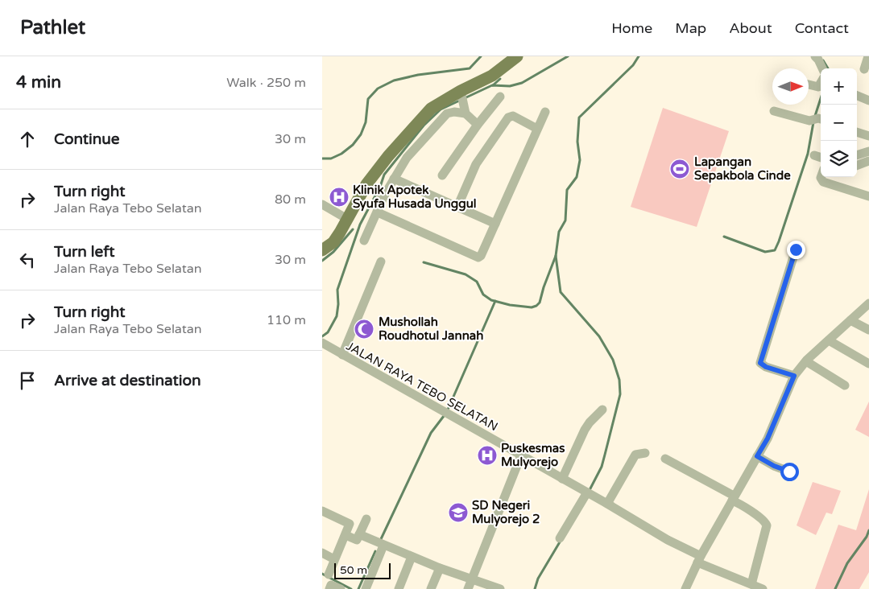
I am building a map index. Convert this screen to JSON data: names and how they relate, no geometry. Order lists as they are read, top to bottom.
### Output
{
  "streets": {
    "street": ["JALAN RAYA TEBO SELATAN"]
  },
  "places": {
    "sports": ["Lapangan Sepakbola Cinde"],
    "hospital": ["Klinik Apotek Syufa Husada Unggul", "Puskesmas Mulyorejo"],
    "mosque": ["Mushollah Roudhotul Jannah"],
    "school or university": ["SD Negeri Mulyorejo 2"]
  },
  "scale_bar": "50 m",
  "north": "right",
  "page": {
    "header": "Pathlet",
    "nav": [
      "Home",
      "Map",
      "About",
      "Contact"
    ],
    "heading": ["4 min", "Walk · 250 m"],
    "map_buttons": ["+", "−"],
    "list": [
      ["Continue", "30 m"],
      ["Turn right", "Jalan Raya Tebo Selatan", "80 m"],
      ["Turn left", "Jalan Raya Tebo Selatan", "30 m"],
      ["Turn right", "Jalan Raya Tebo Selatan", "110 m"],
      "Arrive at destination"
    ],
    "scale": "50 m"
  }
}
